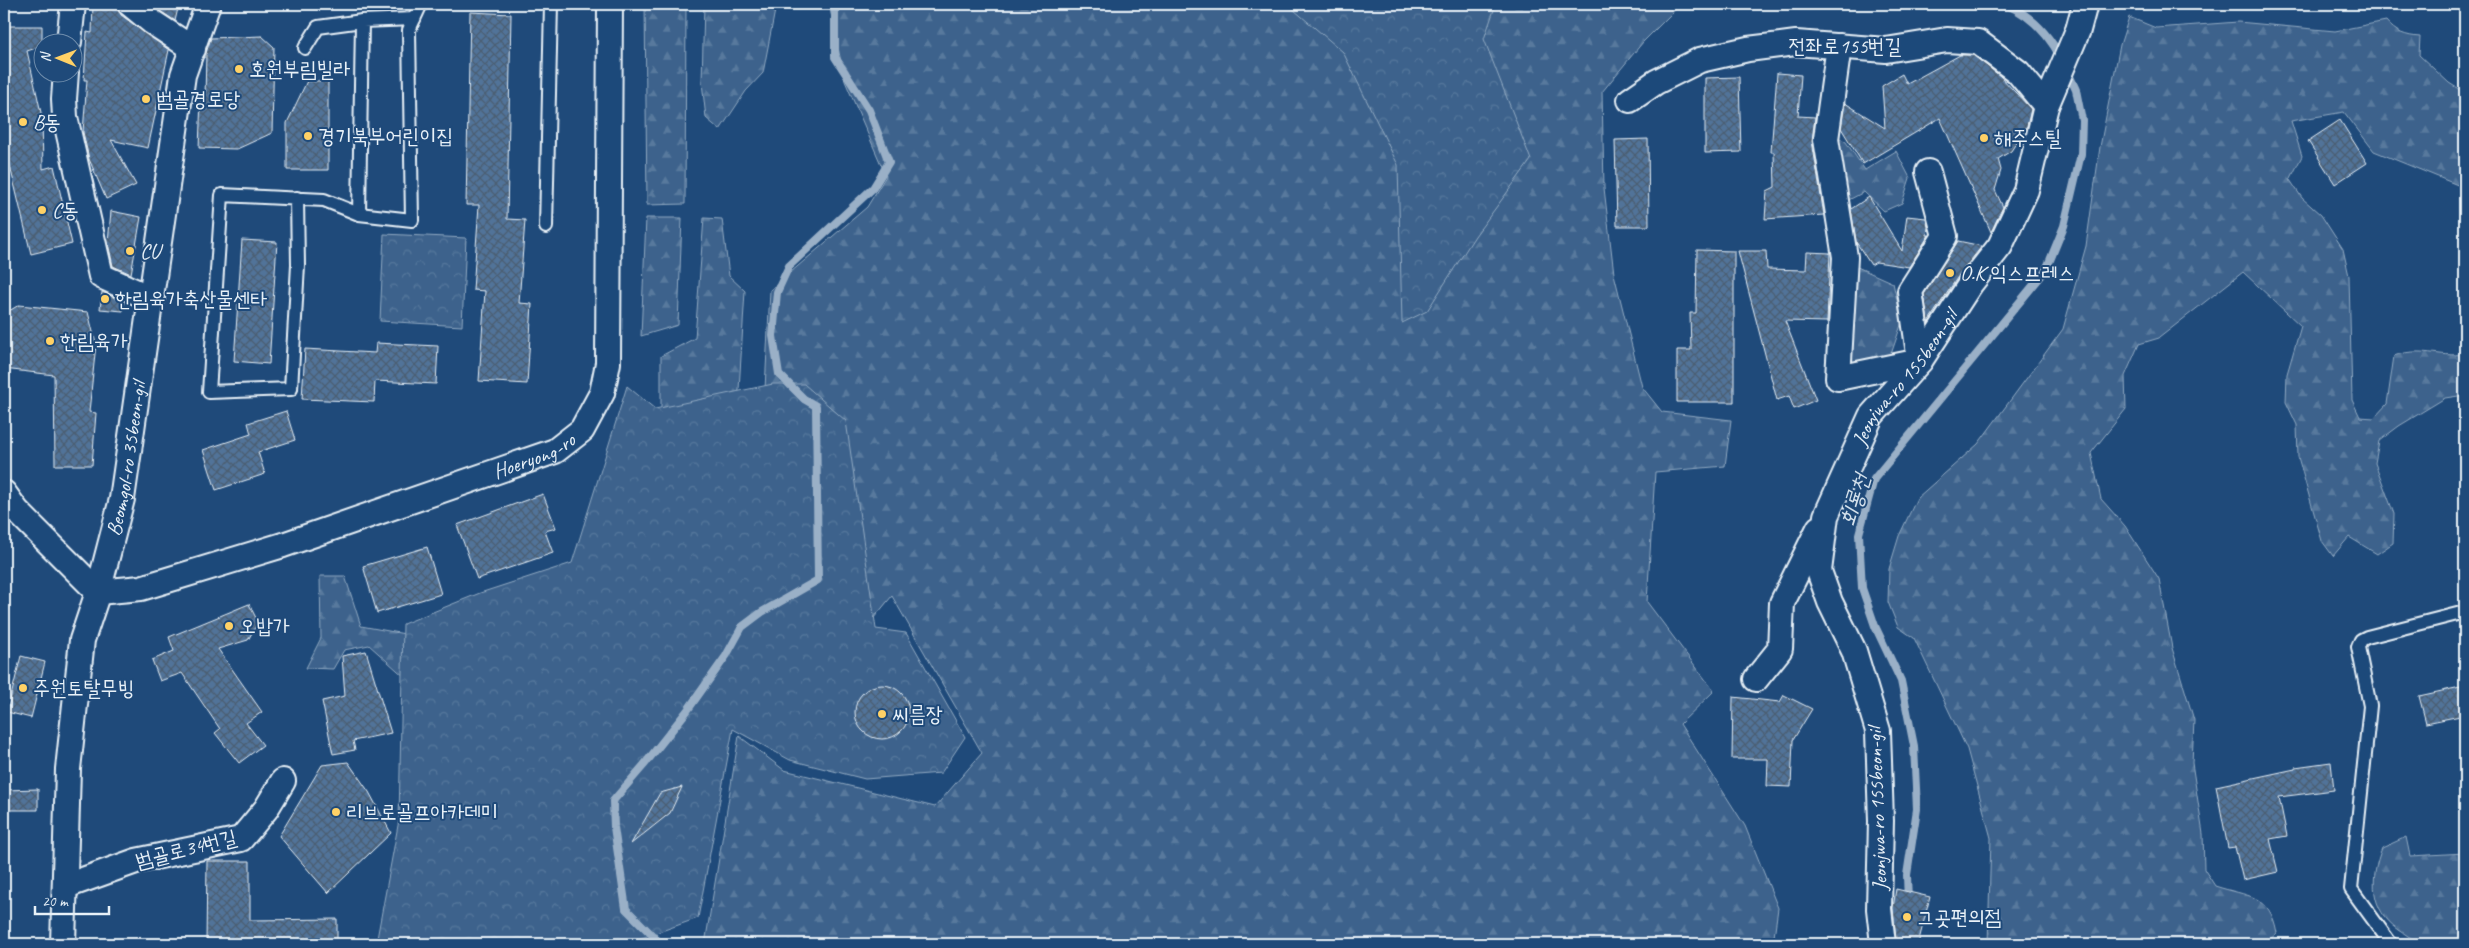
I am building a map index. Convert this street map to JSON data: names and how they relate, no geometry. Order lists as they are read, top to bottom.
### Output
{
  "streets": {
    "street": [
      "전좌로155번길",
      "Jeonjwa-ro 155beon-gil",
      "Hoeryong-ro",
      "Beomgol-ro 35beon-gil",
      "범골로34번길"
    ]
  },
  "crossings": [
    ["전좌로155번길", "Jeonjwa-ro 155beon-gil"],
    ["Hoeryong-ro", "Beomgol-ro 35beon-gil"],
    ["Beomgol-ro 35beon-gil", "범골로34번길"]
  ],
  "water": ["회룡천"],
  "places": [
    "호원부림빌라",
    "범골경로당",
    "B동",
    "경기북부어린이집",
    "해주스틸",
    "C동",
    "CU",
    "O.K 익스프레스",
    "한림육가축산물센타",
    "한림육가",
    "오밥가",
    "주원토탈무빙",
    "씨름장",
    "리브로골프아카데미",
    "그곳편의점"
  ],
  "scale_bar": "20 m",
  "north": "left"
}
